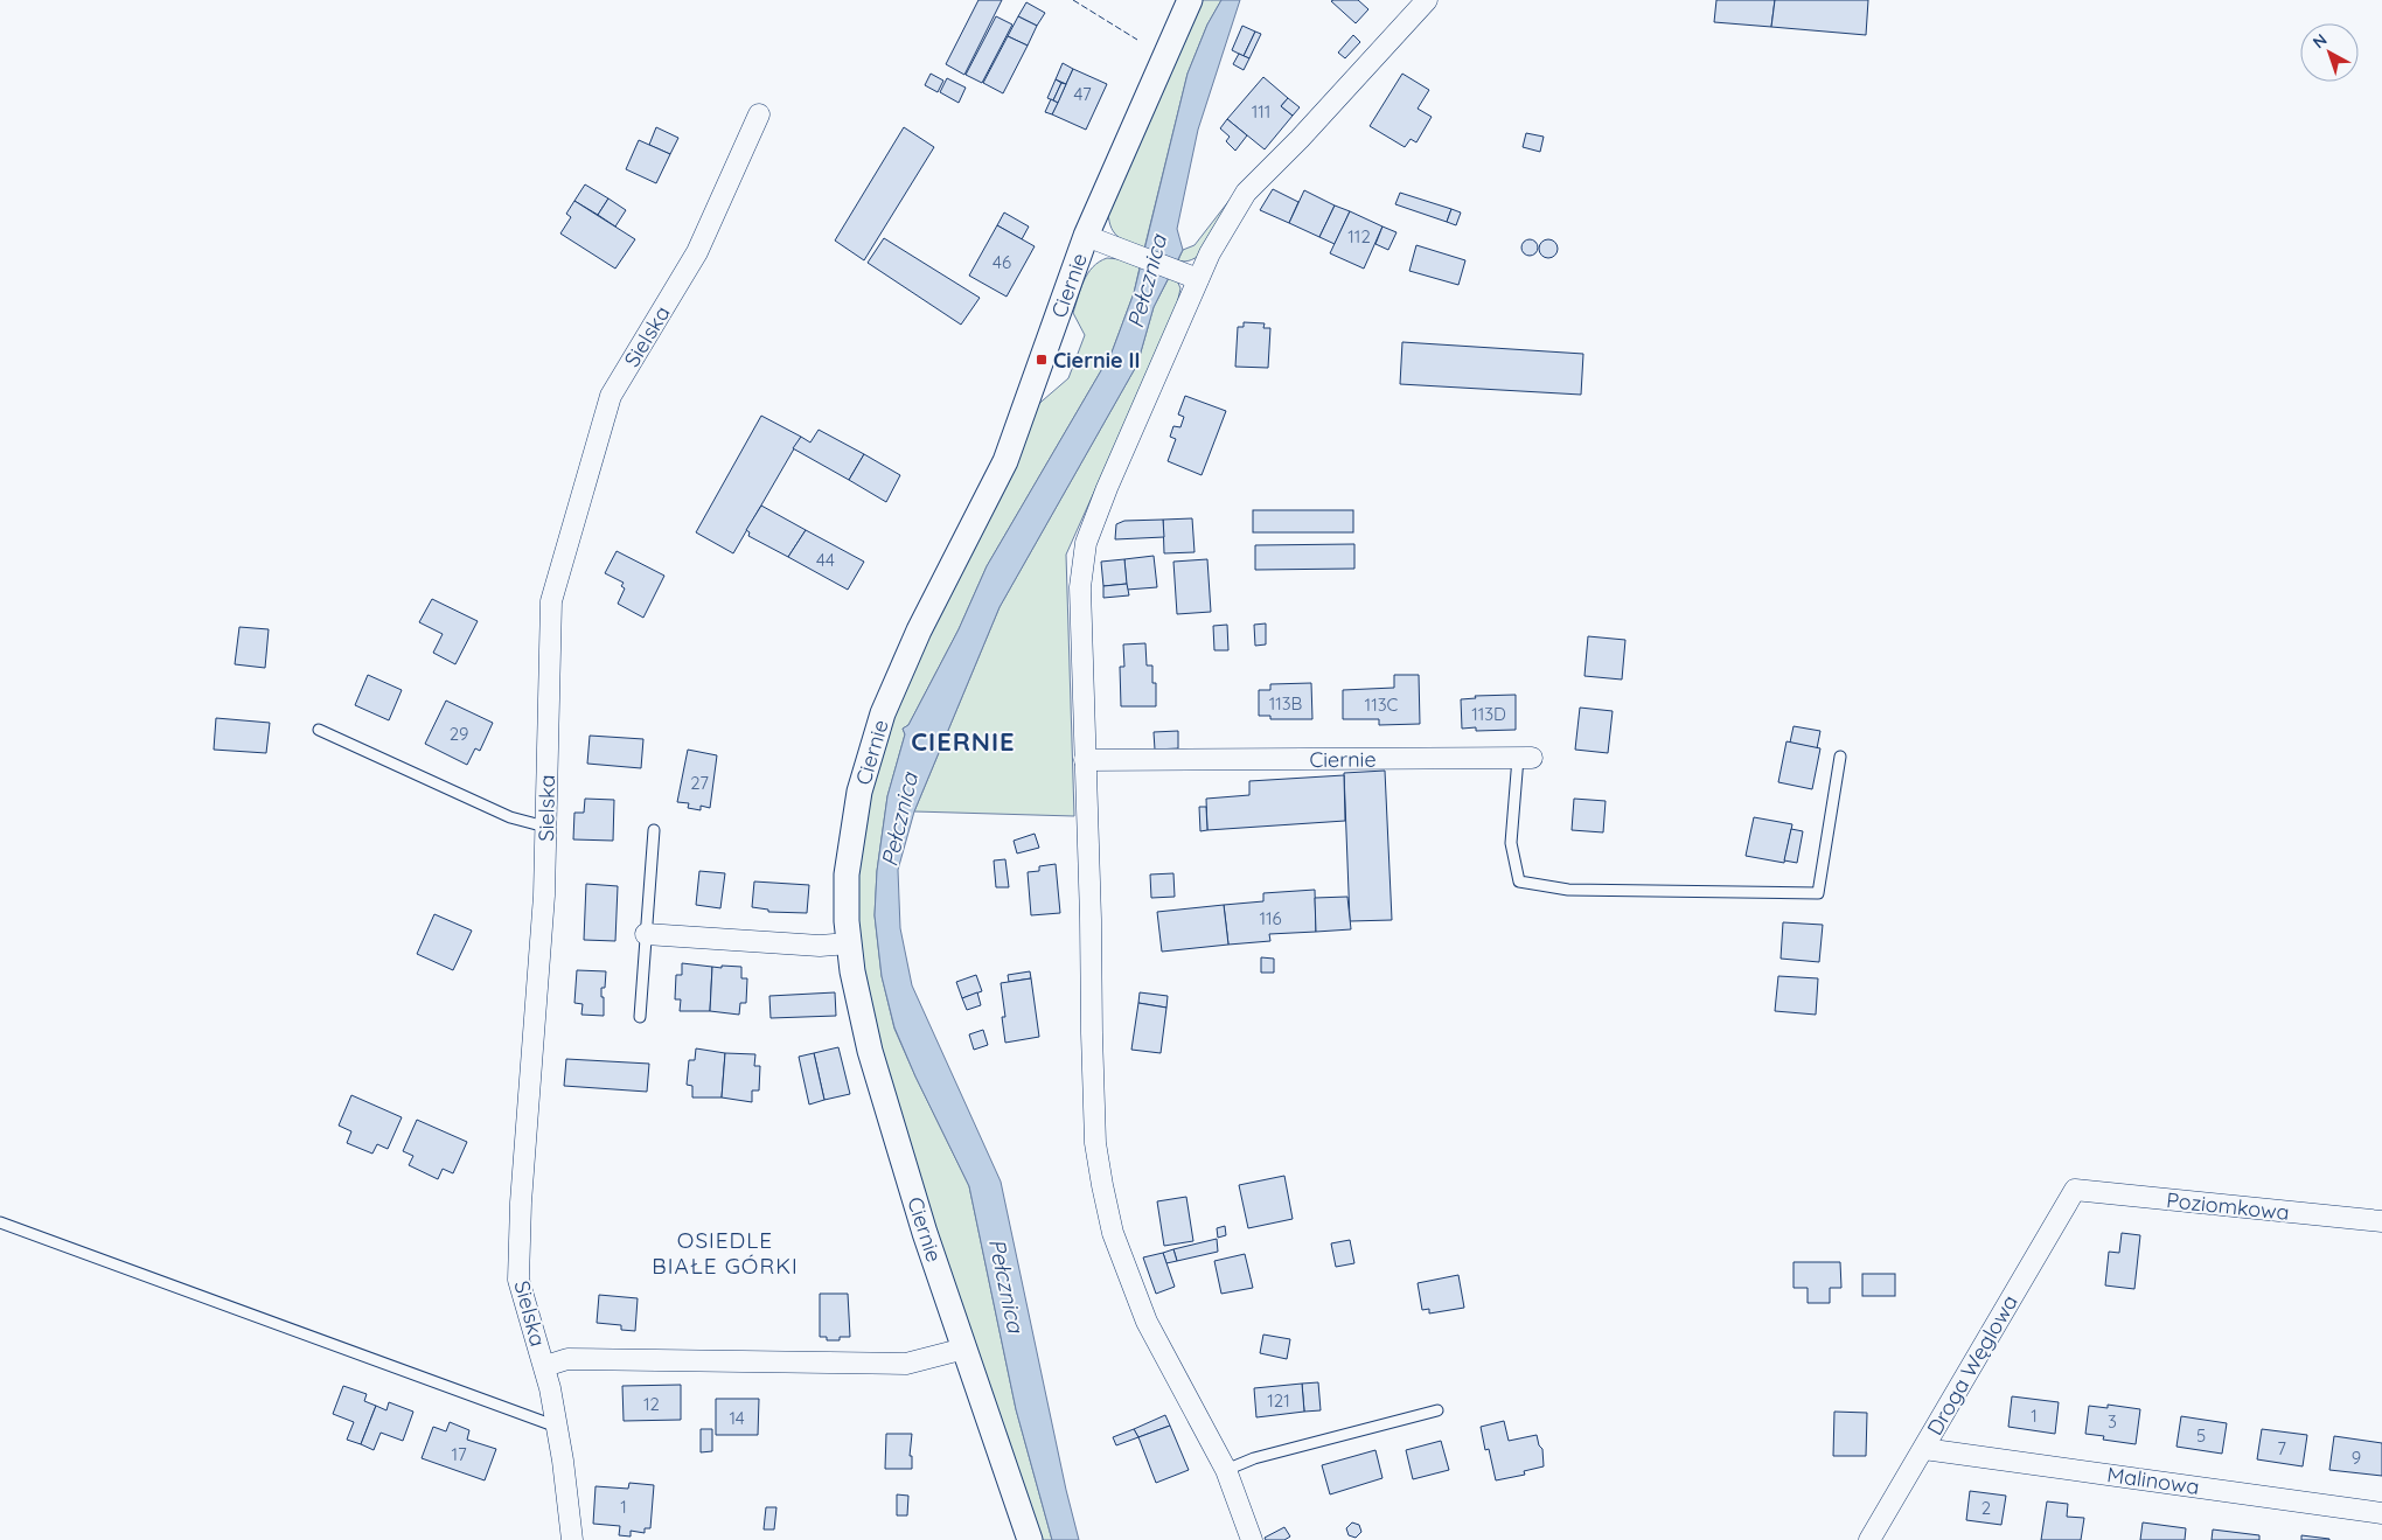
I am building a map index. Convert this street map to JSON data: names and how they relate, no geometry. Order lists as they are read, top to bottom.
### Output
{
  "streets": {
    "street": [
      "Ciernie",
      "Sielska",
      "Poziomkowa",
      "Droga Węglowa",
      "Malinowa"
    ]
  },
  "crossings": [
    ["Poziomkowa", "Droga Węglowa"],
    ["Droga Węglowa", "Malinowa"]
  ],
  "districts": ["CIERNIE", "OSIEDLE BIAŁE GÓRKI"],
  "water": ["Pełcznica"],
  "places": {
    "transit": ["Ciernie II"]
  },
  "house_numbers": [
    "47",
    "111",
    "112",
    "46",
    "44",
    "113B",
    "113C",
    "113D",
    "29",
    "27",
    "116",
    "121",
    "12",
    "1",
    "14",
    "3",
    "5",
    "7",
    "17",
    "9",
    "1",
    "2"
  ],
  "north": "top left"
}
